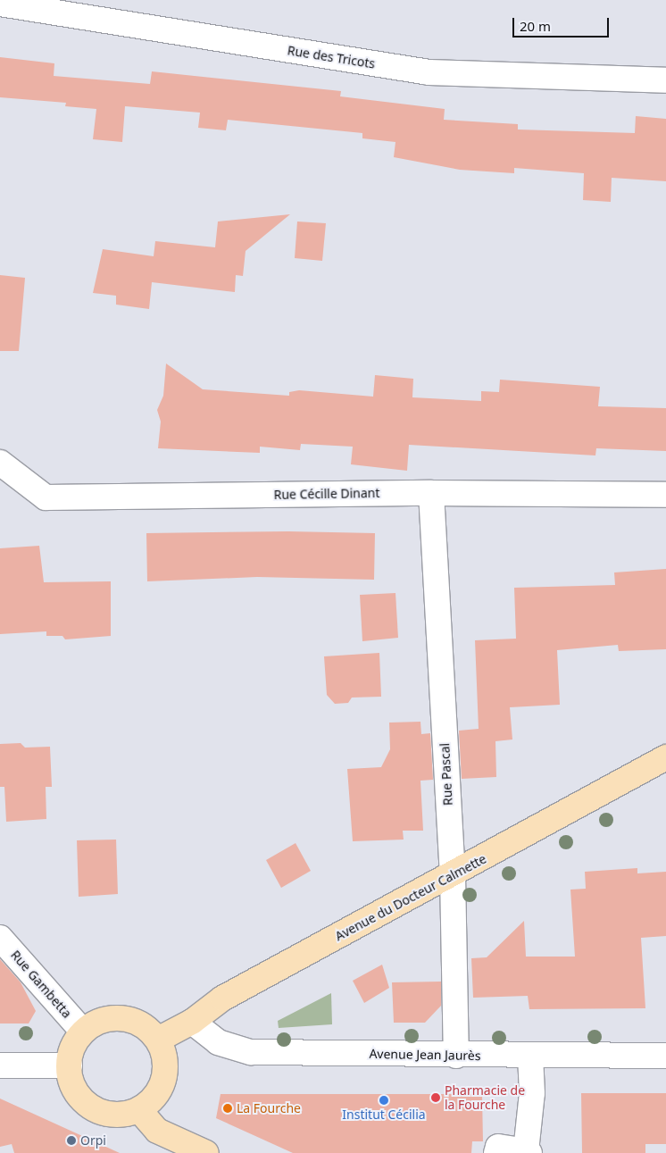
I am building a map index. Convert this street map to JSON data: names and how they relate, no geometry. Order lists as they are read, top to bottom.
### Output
{
  "streets": {
    "main road": ["Avenue du Docteur Calmette"],
    "street": [
      "Rue des Tricots",
      "Rue Cécille Dinant",
      "Rue Pascal",
      "Rue Gambetta",
      "Avenue Jean Jaurès"
    ]
  },
  "crossings": [
    ["Rue Cécille Dinant", "Rue Pascal"],
    ["Rue Pascal", "Avenue du Docteur Calmette"],
    ["Rue Pascal", "Avenue Jean Jaurès"],
    ["Avenue du Docteur Calmette", "Rue Gambetta"],
    ["Avenue du Docteur Calmette", "Avenue Jean Jaurès"]
  ],
  "places": [
    "Pharmacie de la Fourche",
    "Institut Cécilia",
    "La Fourche",
    "Orpi"
  ],
  "scale_bar": "20 m"
}
